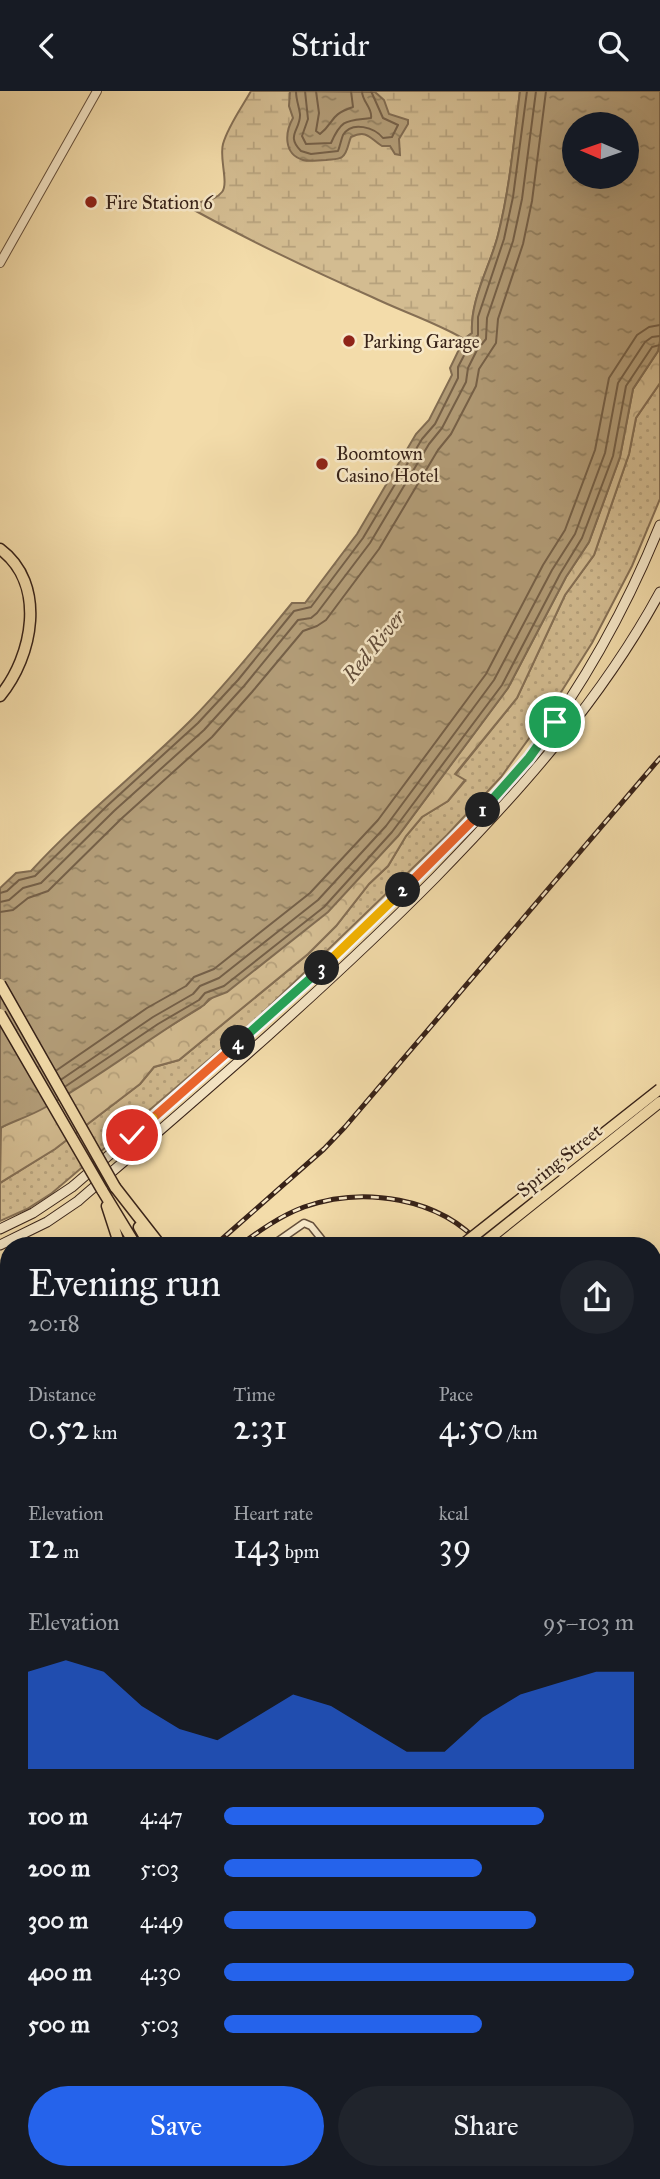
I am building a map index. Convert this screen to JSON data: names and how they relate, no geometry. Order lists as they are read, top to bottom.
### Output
{
  "streets": {
    "main road": ["Spring Street"]
  },
  "water": ["Red River"],
  "places": ["Fire Station 6", "Parking Garage", "Boomtown Casino Hotel"],
  "north": "left",
  "page": {
    "header": "Stridr",
    "pins": [
      "1",
      "2",
      "3",
      "4"
    ],
    "heading": ["Evening run", "20:18"],
    "stats": [
      ["Distance", "0.52 km"],
      ["Time", "2:31"],
      ["Pace", "4:50 /km"],
      ["Elevation", "12 m"],
      ["Heart rate", "143 bpm"],
      ["kcal", "39"]
    ],
    "chart": ["Elevation", "95–103 m"],
    "list": [
      {
        "name": "100 m",
        "note": "4:47"
      },
      {
        "name": "200 m",
        "note": "5:03"
      },
      {
        "name": "300 m",
        "note": "4:49"
      },
      {
        "name": "400 m",
        "note": "4:30"
      },
      {
        "name": "500 m",
        "note": "5:03"
      }
    ],
    "buttons": ["Save", "Share"]
  }
}
